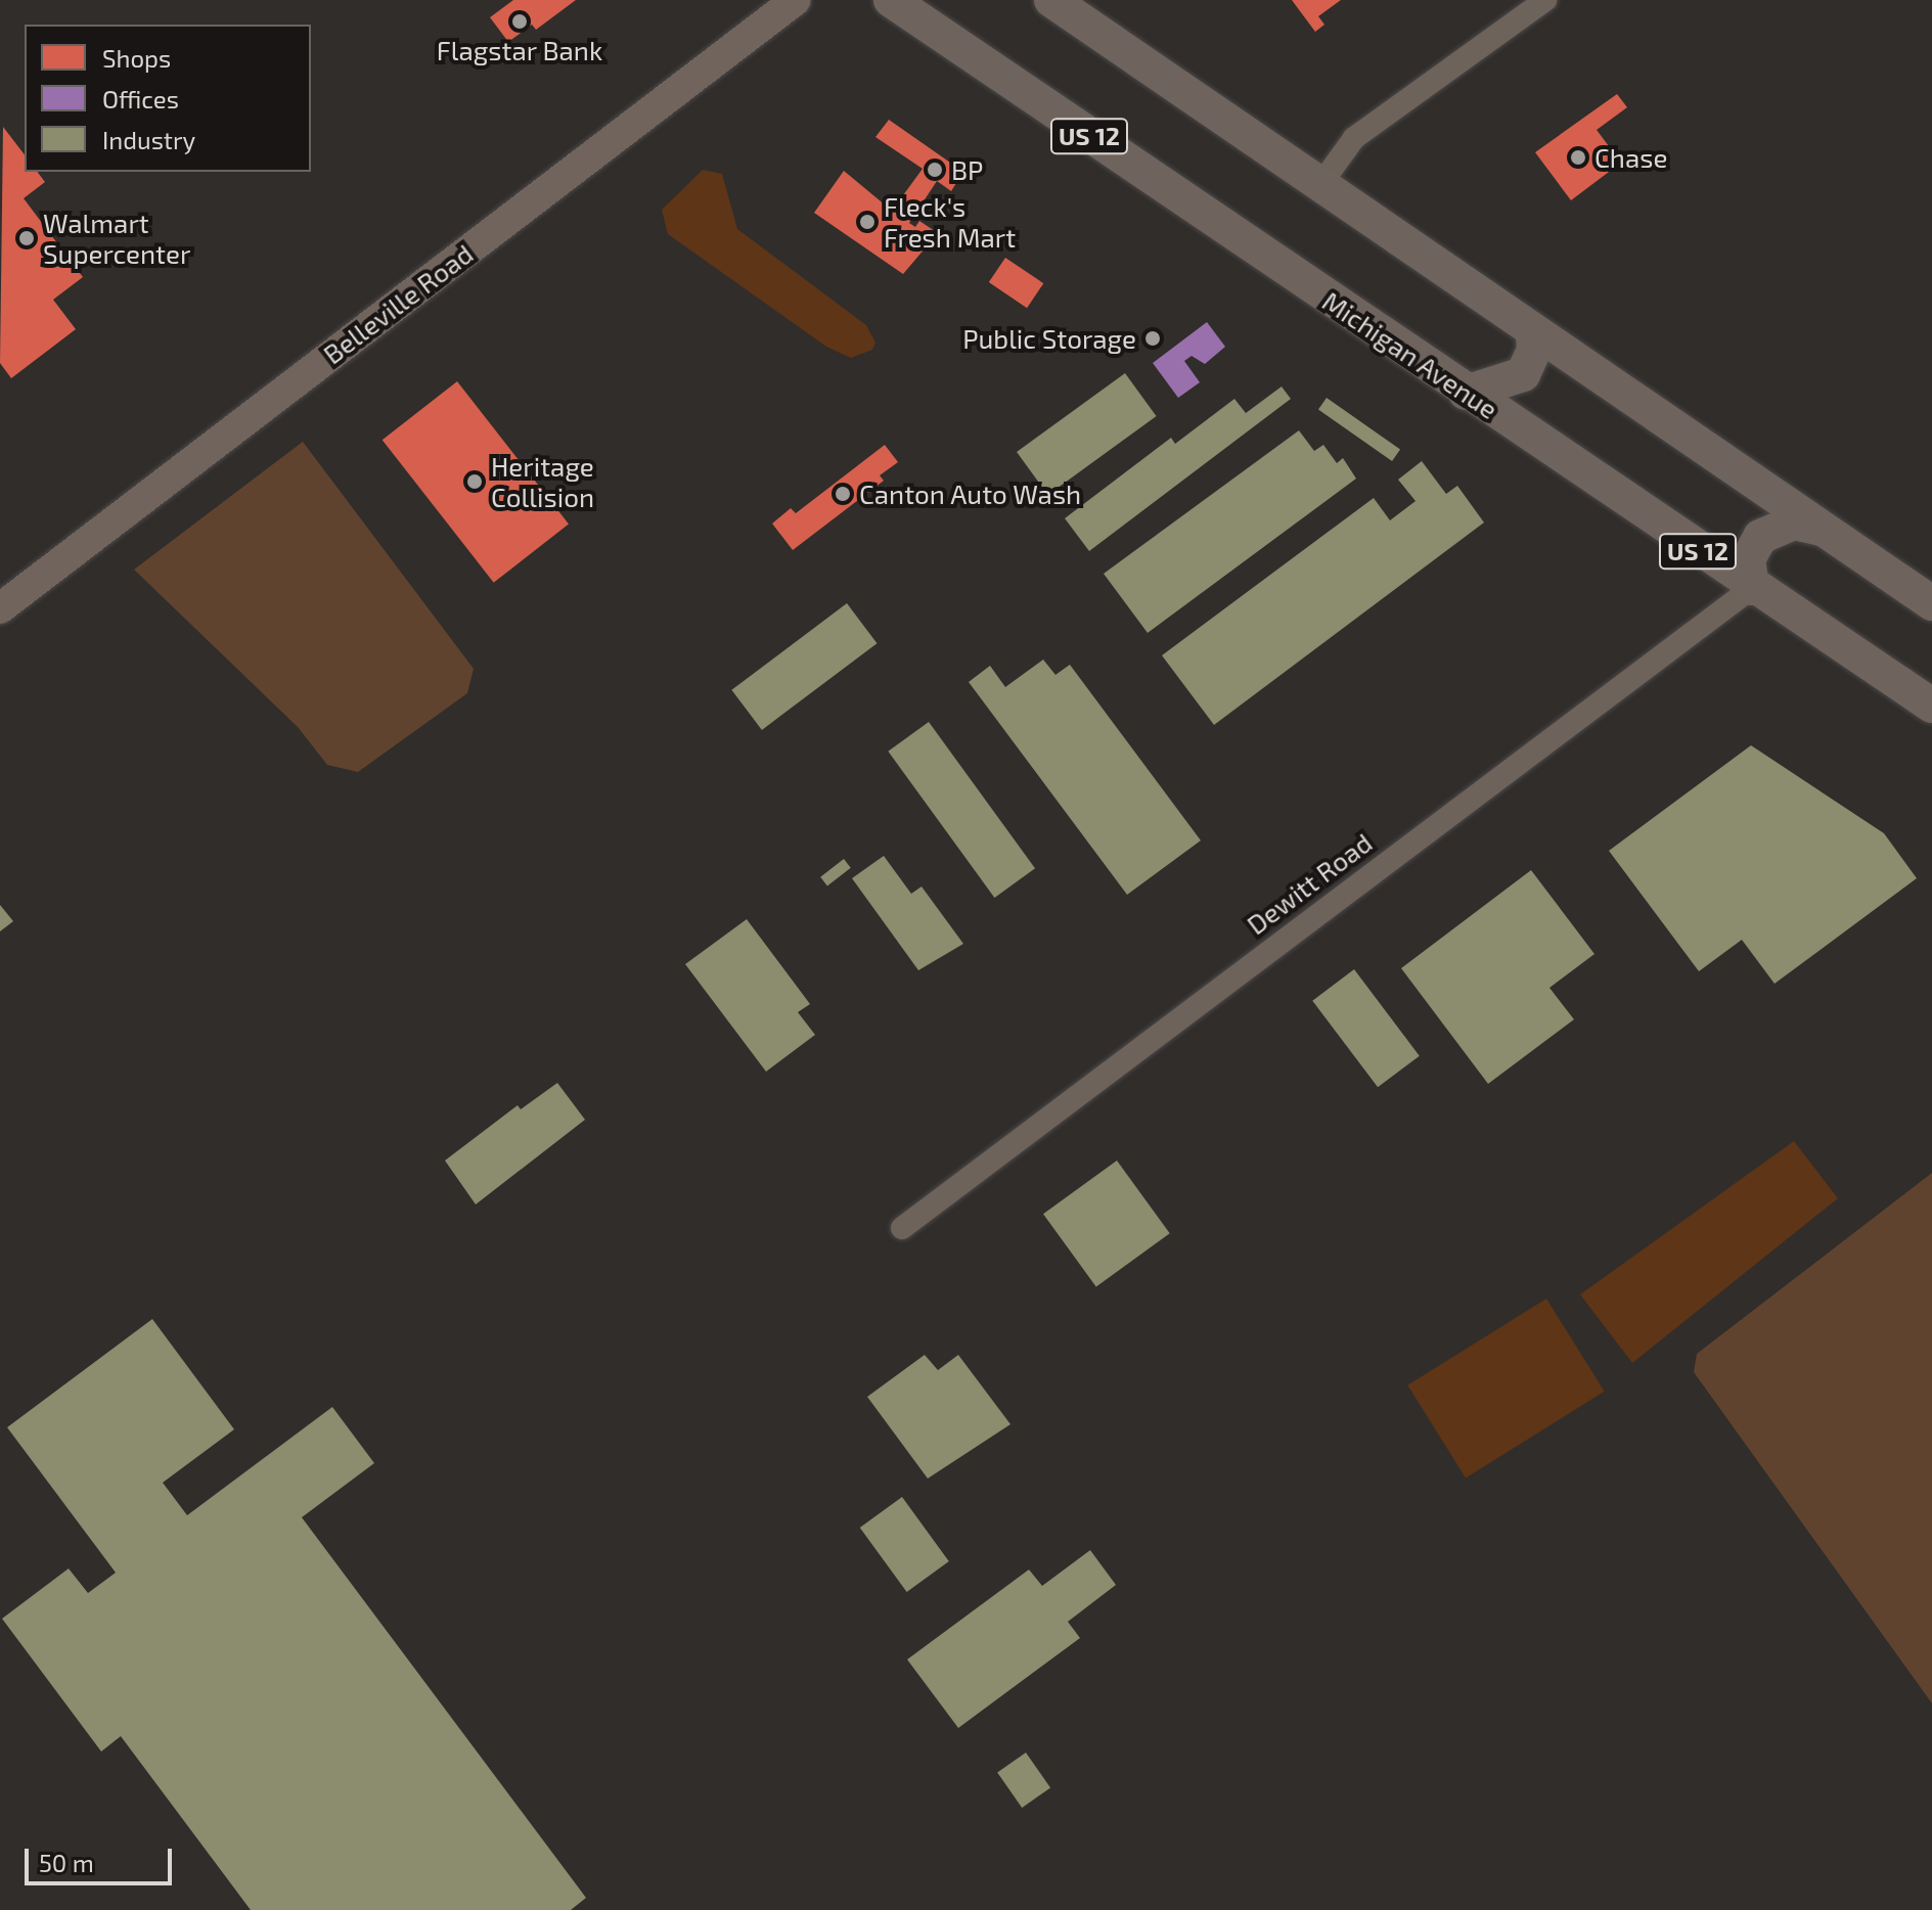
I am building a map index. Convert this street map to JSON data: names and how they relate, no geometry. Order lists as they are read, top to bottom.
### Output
{
  "streets": {
    "main road": ["US 12", "Belleville Road", "Michigan Avenue"],
    "street": ["Dewitt Road"]
  },
  "crossings": [
    ["Michigan Avenue", "Dewitt Road"]
  ],
  "places": [
    "Flagstar Bank",
    "Chase",
    "BP",
    "Fleck's Fresh Mart",
    "Walmart Supercenter",
    "Public Storage",
    "Heritage Collision",
    "Canton Auto Wash"
  ],
  "legend": ["Shops", "Offices", "Industry"],
  "scale_bar": "50 m"
}
